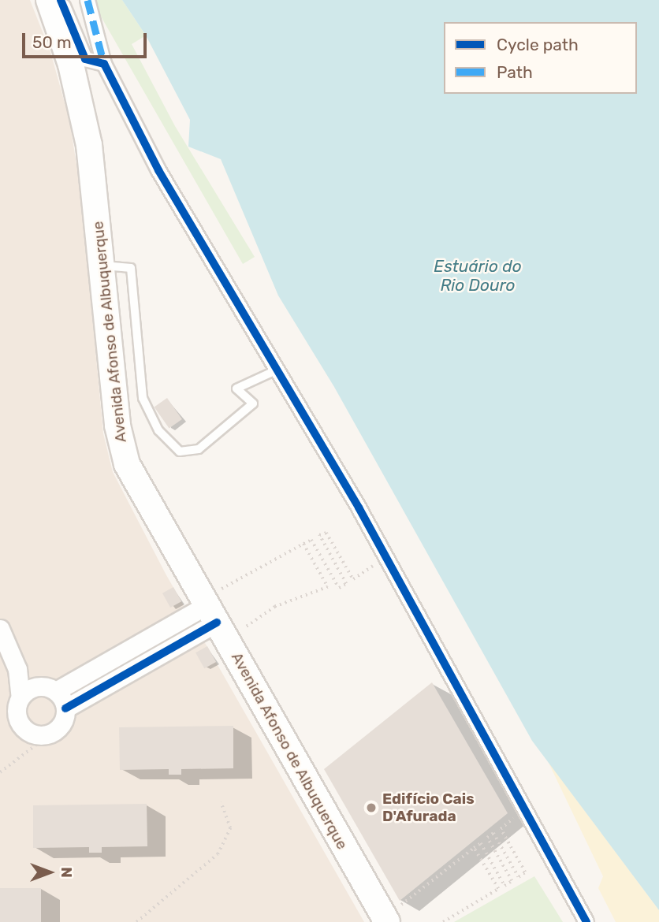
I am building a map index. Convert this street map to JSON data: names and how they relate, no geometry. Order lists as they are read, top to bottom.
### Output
{
  "streets": {
    "main road": ["Avenida Afonso de Albuquerque"]
  },
  "water": ["Estuário do Rio Douro"],
  "places": ["Edifício Cais D'Afurada"],
  "legend": ["Cycle path", "Path"],
  "scale_bar": "50 m",
  "north": "right"
}
